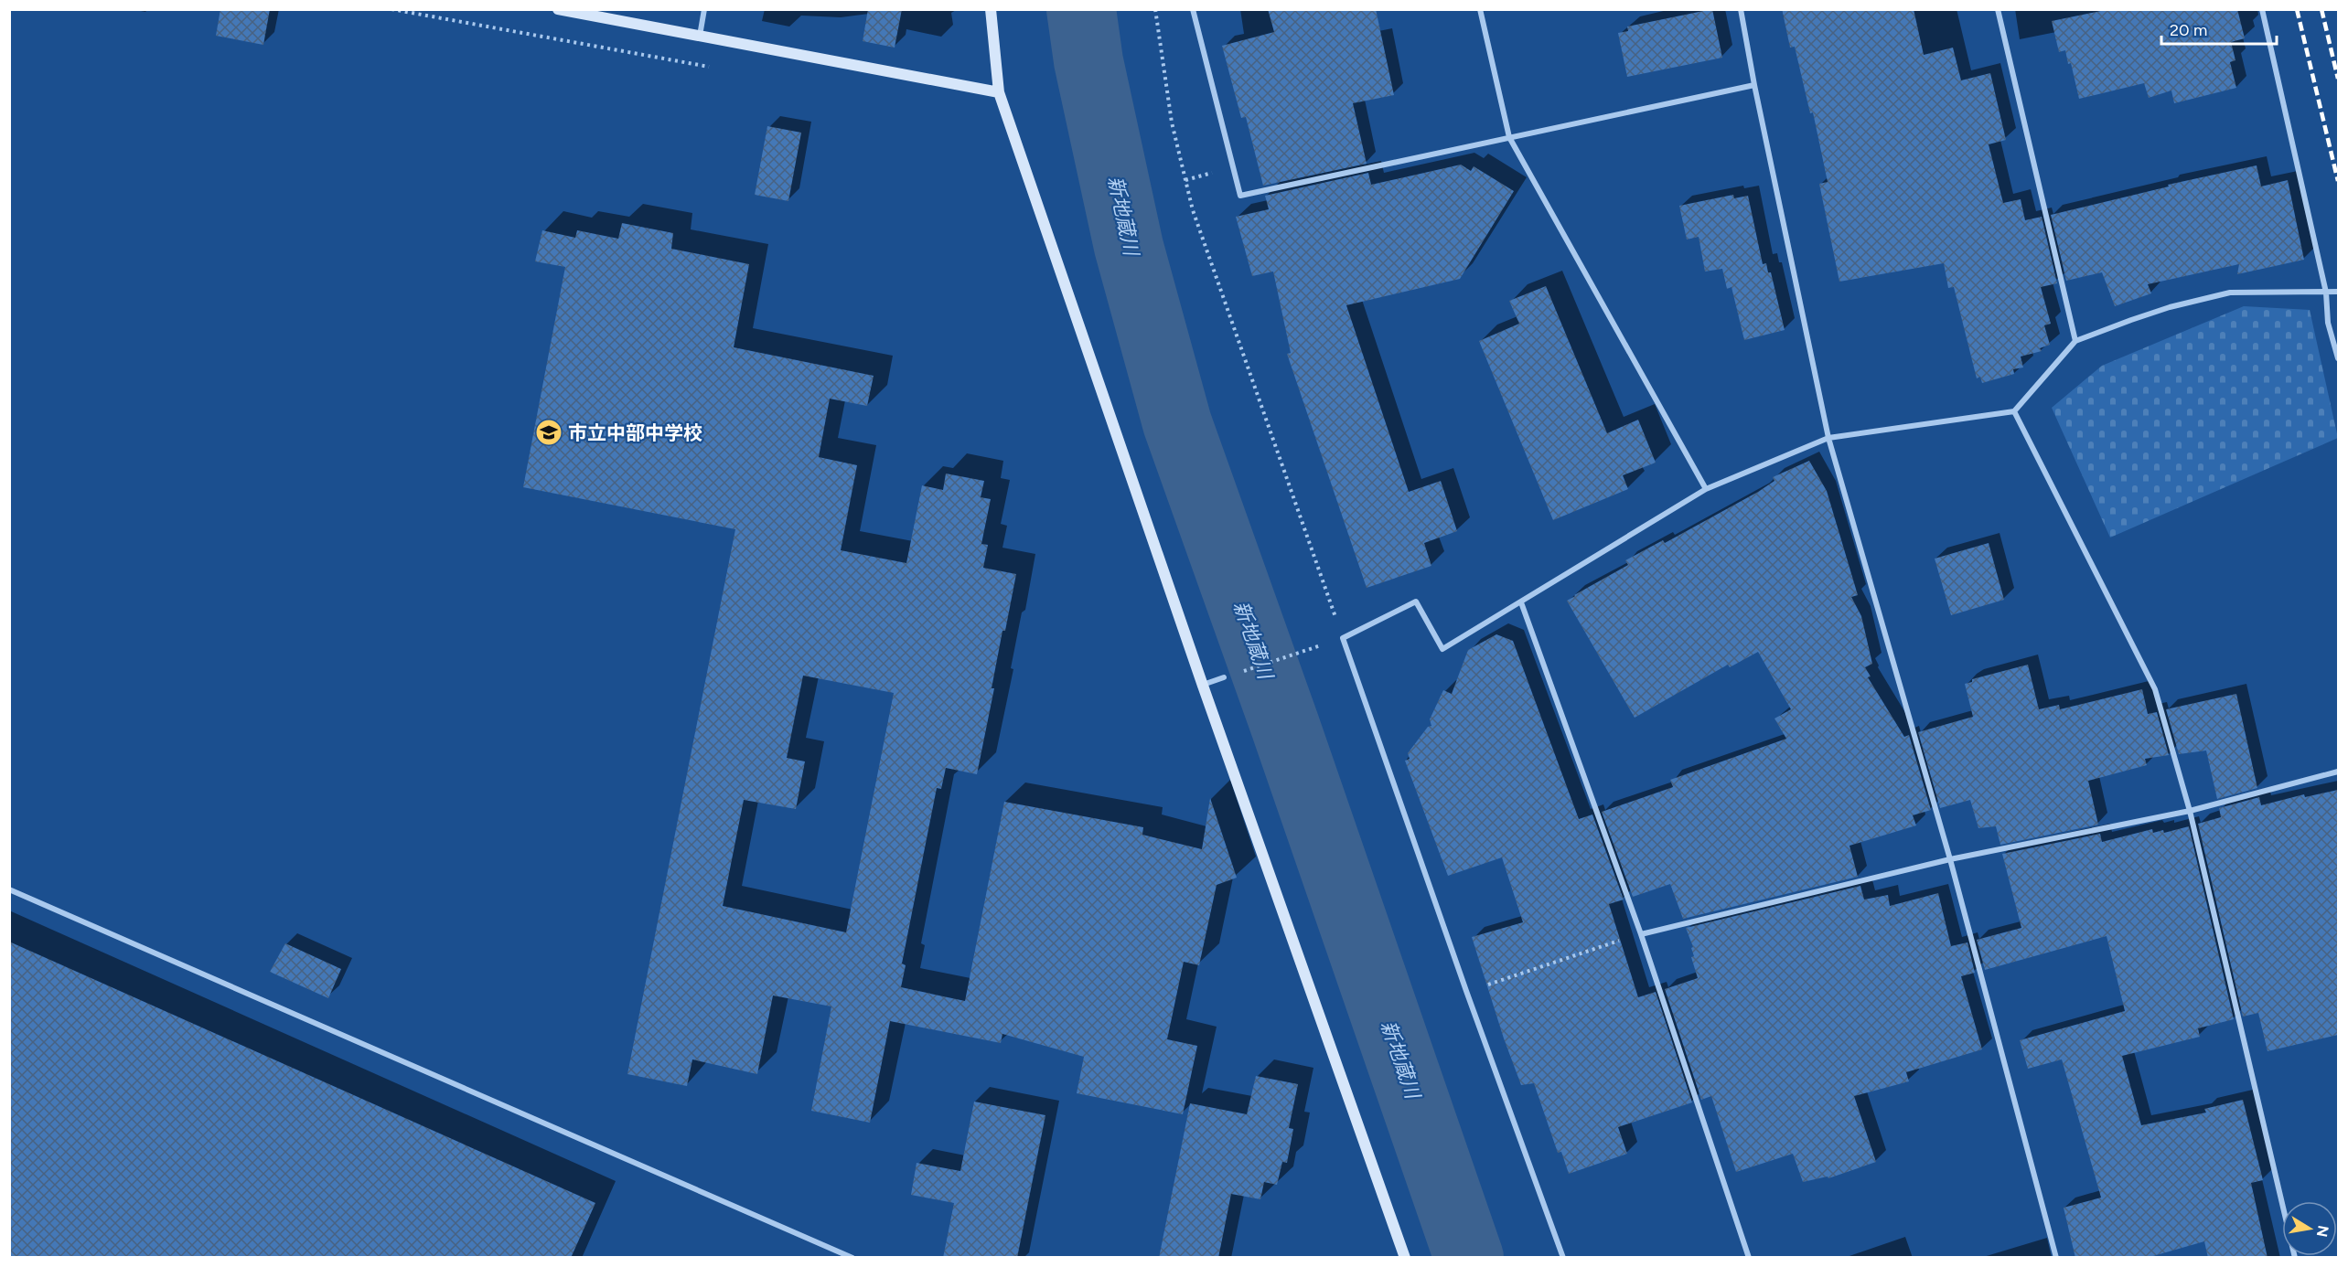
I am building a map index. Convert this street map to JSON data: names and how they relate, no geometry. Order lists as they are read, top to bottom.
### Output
{
  "water": ["新地蔵川"],
  "places": {
    "school or university": ["市立中部中学校"]
  },
  "scale_bar": "20 m",
  "north": "right"
}
